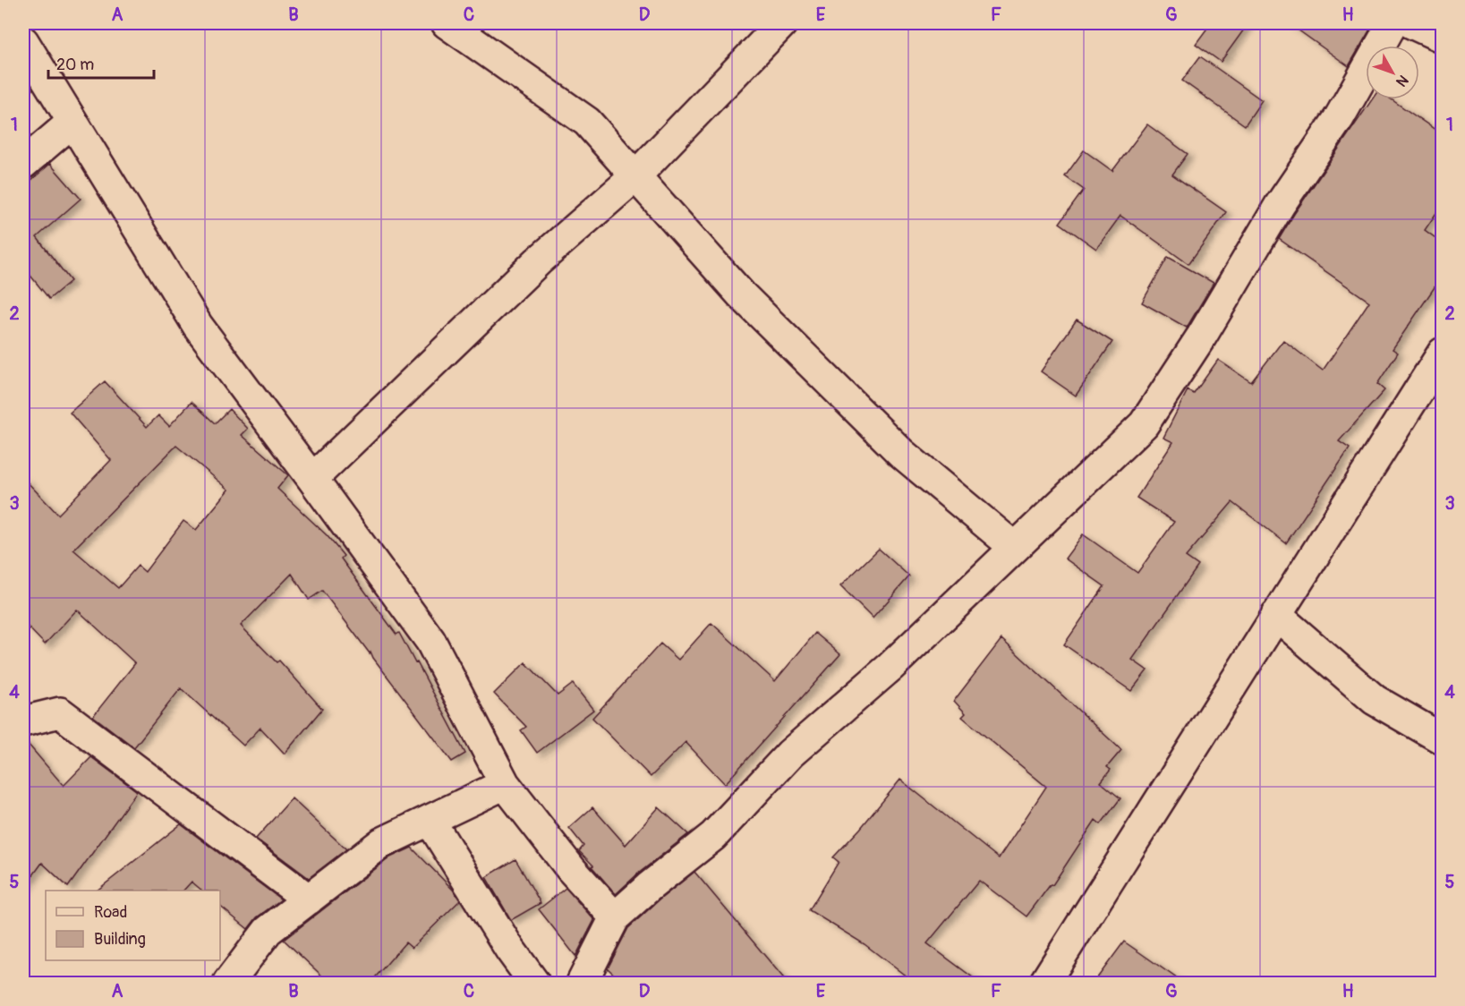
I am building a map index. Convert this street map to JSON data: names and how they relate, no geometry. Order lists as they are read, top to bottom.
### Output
{
  "legend": ["Road", "Building"],
  "scale_bar": "20 m",
  "north": "bottom right",
  "grid": {
    "columns": [
      "A",
      "B",
      "C",
      "D",
      "E",
      "F",
      "G",
      "H"
    ],
    "rows": [
      "1",
      "2",
      "3",
      "4",
      "5"
    ]
  }
}
